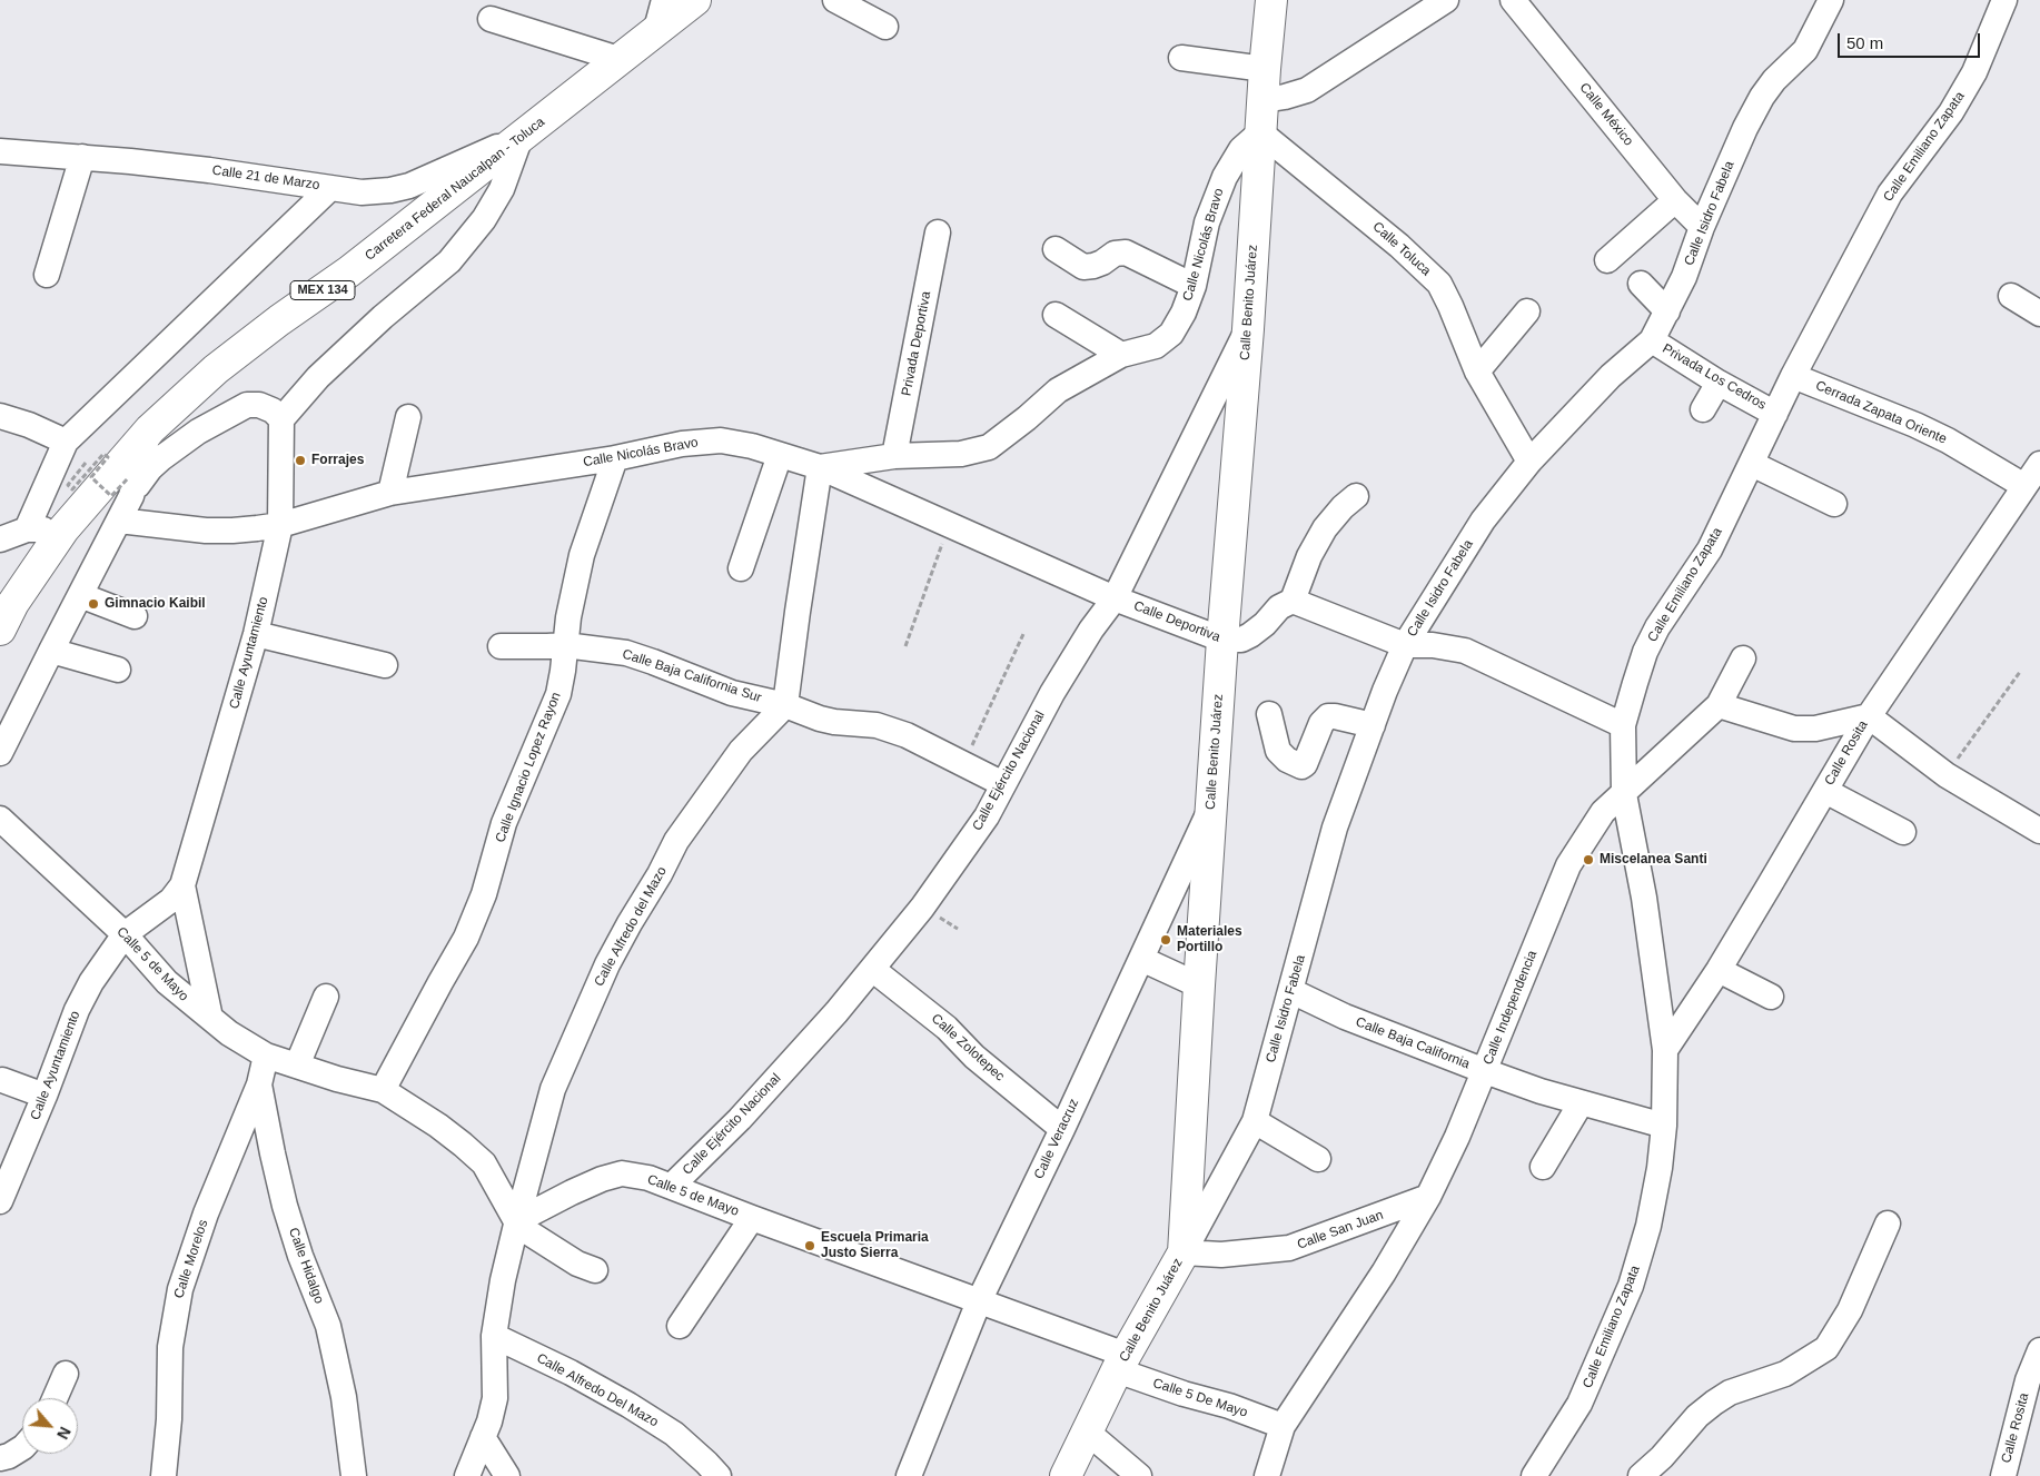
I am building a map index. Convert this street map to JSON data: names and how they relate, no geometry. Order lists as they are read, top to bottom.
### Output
{
  "streets": {
    "main road": ["Carretera Federal Naucalpan - Toluca", "MEX 134", "Calle Benito Juárez"],
    "street": [
      "Calle México",
      "Calle Emiliano Zapata",
      "Calle 21 de Marzo",
      "Calle Isidro Fabela",
      "Calle Nicolás Bravo",
      "Calle Toluca",
      "Privada Deportiva",
      "Privada Los Cedros",
      "Cerrada Zapata Oriente",
      "Calle Deportiva",
      "Calle Ayuntamiento",
      "Calle Baja California Sur",
      "Calle Rosita",
      "Calle Ignacio Lopez Rayon",
      "Calle Ejército Nacional",
      "Calle Alfredo del Mazo",
      "Calle 5 de Mayo",
      "Calle Independencia",
      "Calle Baja California",
      "Calle Zolotepec",
      "Calle Veracruz",
      "Calle San Juan",
      "Calle Morelos",
      "Calle Hidalgo",
      "Calle Alfredo Del Mazo",
      "Calle 5 De Mayo"
    ]
  },
  "crossings": [
    ["Calle México", "Calle Isidro Fabela"],
    ["Calle Emiliano Zapata", "Privada Los Cedros"],
    ["Calle Emiliano Zapata", "Cerrada Zapata Oriente"],
    ["Calle Emiliano Zapata", "Calle Rosita"],
    ["Calle Emiliano Zapata", "Calle Independencia"],
    ["Calle Emiliano Zapata", "Calle Baja California"],
    ["Calle 21 de Marzo", "Carretera Federal Naucalpan - Toluca"],
    ["Calle Isidro Fabela", "Calle Toluca"],
    ["Calle Isidro Fabela", "Calle Benito Juárez"],
    ["Calle Isidro Fabela", "Privada Los Cedros"],
    ["Calle Isidro Fabela", "Calle Baja California"],
    ["Calle Isidro Fabela", "Calle San Juan"],
    ["Calle Nicolás Bravo", "Calle Toluca"],
    ["Calle Nicolás Bravo", "Calle Benito Juárez"],
    ["Calle Nicolás Bravo", "Privada Deportiva"],
    ["Calle Nicolás Bravo", "Calle Deportiva"],
    ["Calle Nicolás Bravo", "Calle Ayuntamiento"],
    ["Calle Nicolás Bravo", "Calle Ignacio Lopez Rayon"],
    ["Calle Toluca", "Calle Benito Juárez"],
    ["Calle Benito Juárez", "Calle Deportiva"],
    ["Calle Benito Juárez", "Calle Ejército Nacional"],
    ["Calle Benito Juárez", "Calle 5 de Mayo"],
    ["Calle Benito Juárez", "Calle Veracruz"],
    ["Calle Benito Juárez", "Calle San Juan"],
    ["Calle Benito Juárez", "Calle 5 De Mayo"],
    ["Cerrada Zapata Oriente", "Calle Rosita"],
    ["Calle Deportiva", "Calle Ejército Nacional"],
    ["Calle Ayuntamiento", "Calle 5 de Mayo"],
    ["Calle Baja California Sur", "Calle Ignacio Lopez Rayon"],
    ["Calle Baja California Sur", "Calle Ejército Nacional"],
    ["Calle Baja California Sur", "Calle Alfredo del Mazo"],
    ["Calle Ignacio Lopez Rayon", "Calle 5 de Mayo"],
    ["Calle Ejército Nacional", "Calle 5 de Mayo"],
    ["Calle Ejército Nacional", "Calle Zolotepec"],
    ["Calle Alfredo del Mazo", "Calle 5 de Mayo"],
    ["Calle Alfredo del Mazo", "Calle Alfredo Del Mazo"],
    ["Calle 5 de Mayo", "Calle Veracruz"],
    ["Calle 5 de Mayo", "Calle Hidalgo"],
    ["Calle 5 de Mayo", "Calle 5 De Mayo"],
    ["Calle Independencia", "Calle Baja California"],
    ["Calle Independencia", "Calle San Juan"],
    ["Calle Independencia", "Calle 5 De Mayo"],
    ["Calle Zolotepec", "Calle Veracruz"],
    ["Calle Morelos", "Calle Hidalgo"]
  ],
  "places": [
    "Forrajes",
    "Gimnacio Kaibil",
    "Miscelanea Santi",
    "Materiales Portillo",
    "Escuela Primaria Justo Sierra"
  ],
  "scale_bar": "50 m",
  "north": "bottom right"
}
